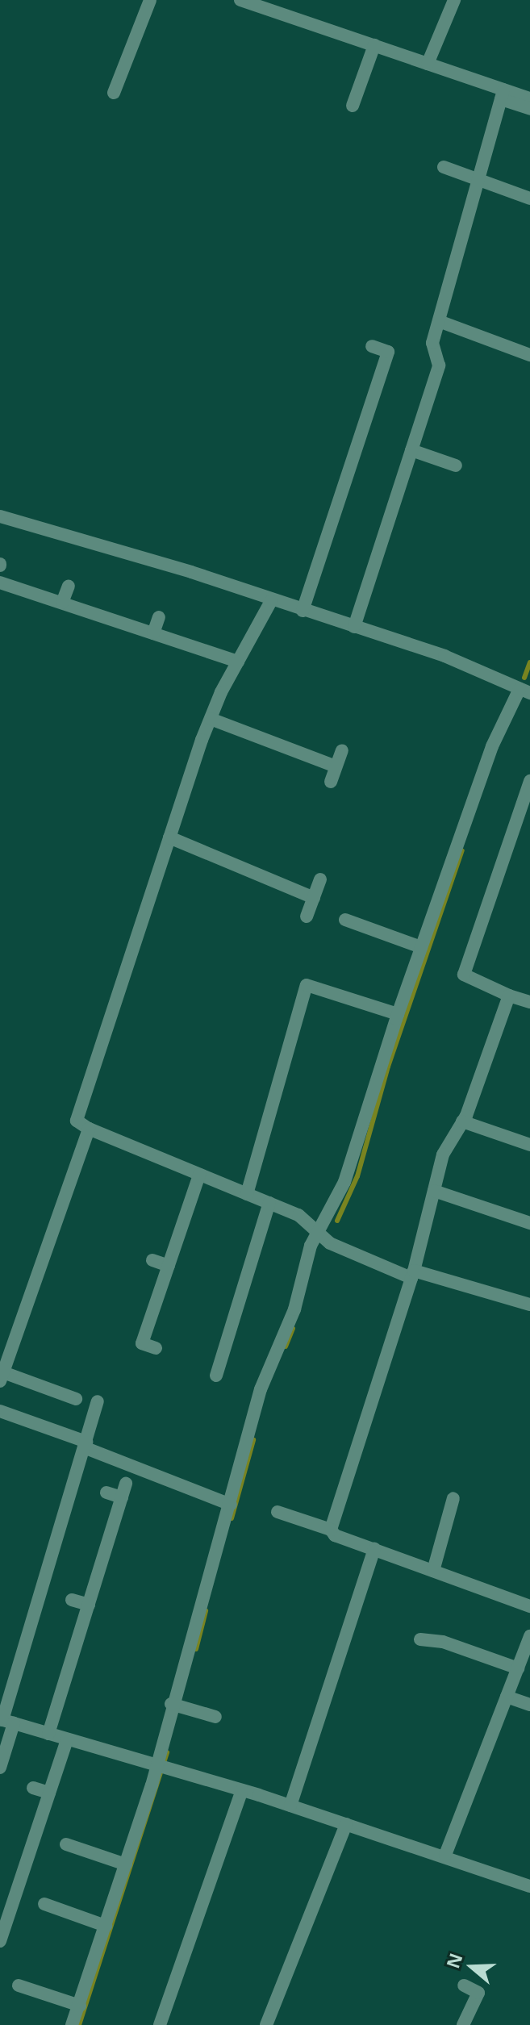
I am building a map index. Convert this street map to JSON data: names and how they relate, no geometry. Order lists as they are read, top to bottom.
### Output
{
  "north": "left"
}
